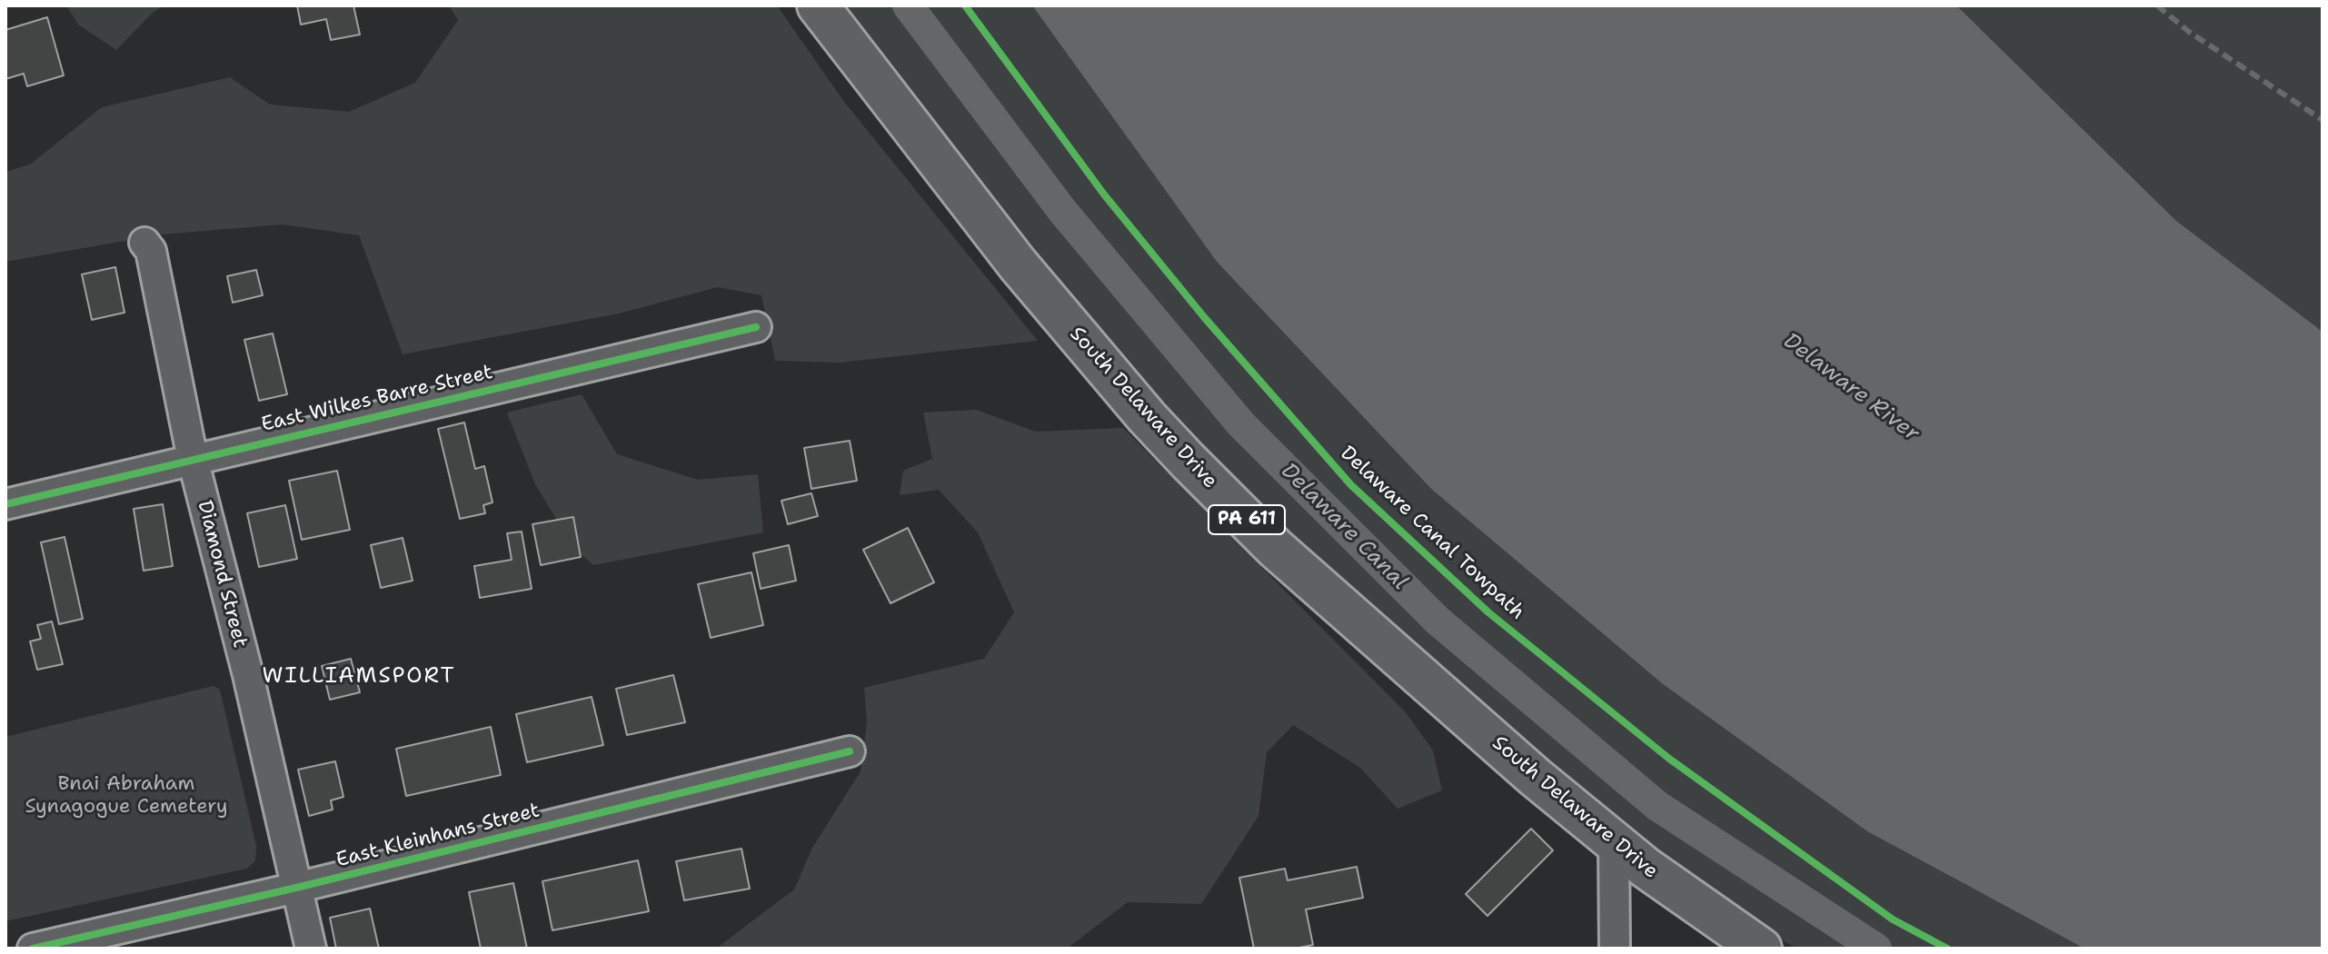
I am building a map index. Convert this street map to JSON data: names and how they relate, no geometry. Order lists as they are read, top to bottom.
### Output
{
  "streets": {
    "highway": ["South Delaware Drive", "PA 611"],
    "street": ["East Wilkes Barre Street", "Diamond Street", "East Kleinhans Street"],
    "cycle path": ["Delaware Canal Towpath"]
  },
  "crossings": [
    ["East Wilkes Barre Street", "Diamond Street"],
    ["Diamond Street", "East Kleinhans Street"]
  ],
  "districts": ["WILLIAMSPORT"],
  "water": ["Delaware River", "Delaware Canal"],
  "parks": ["Bnai Abraham Synagogue Cemetery"]
}
